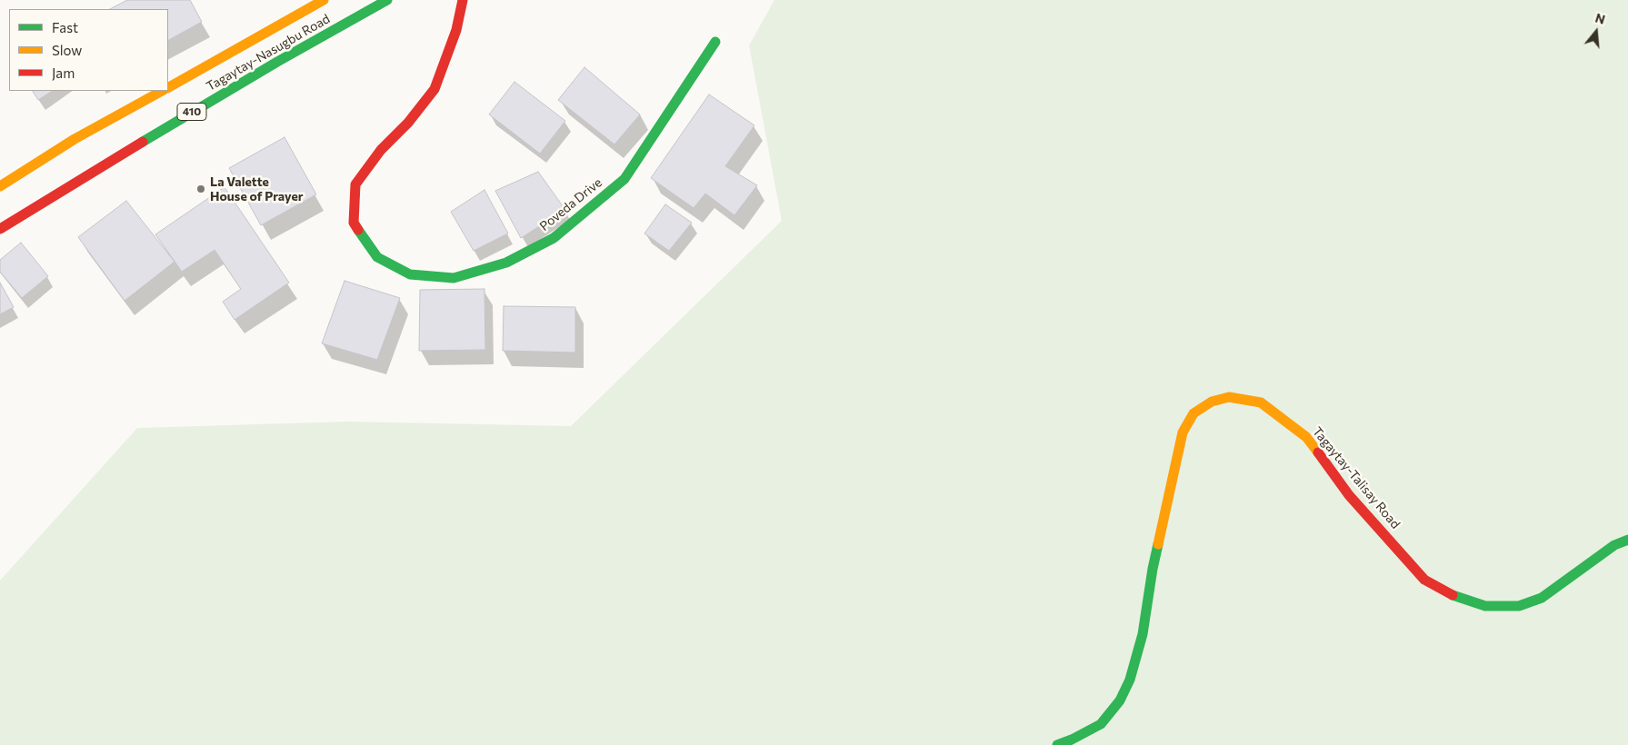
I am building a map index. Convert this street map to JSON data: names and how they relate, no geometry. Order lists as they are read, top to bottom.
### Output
{
  "streets": {
    "main road": [
      "Tagaytay-Nasugbu Road",
      "410",
      "Poveda Drive",
      "Tagaytay-Talisay Road"
    ]
  },
  "places": ["La Valette House of Prayer"],
  "legend": ["Fast", "Slow", "Jam"],
  "north": "top"
}
